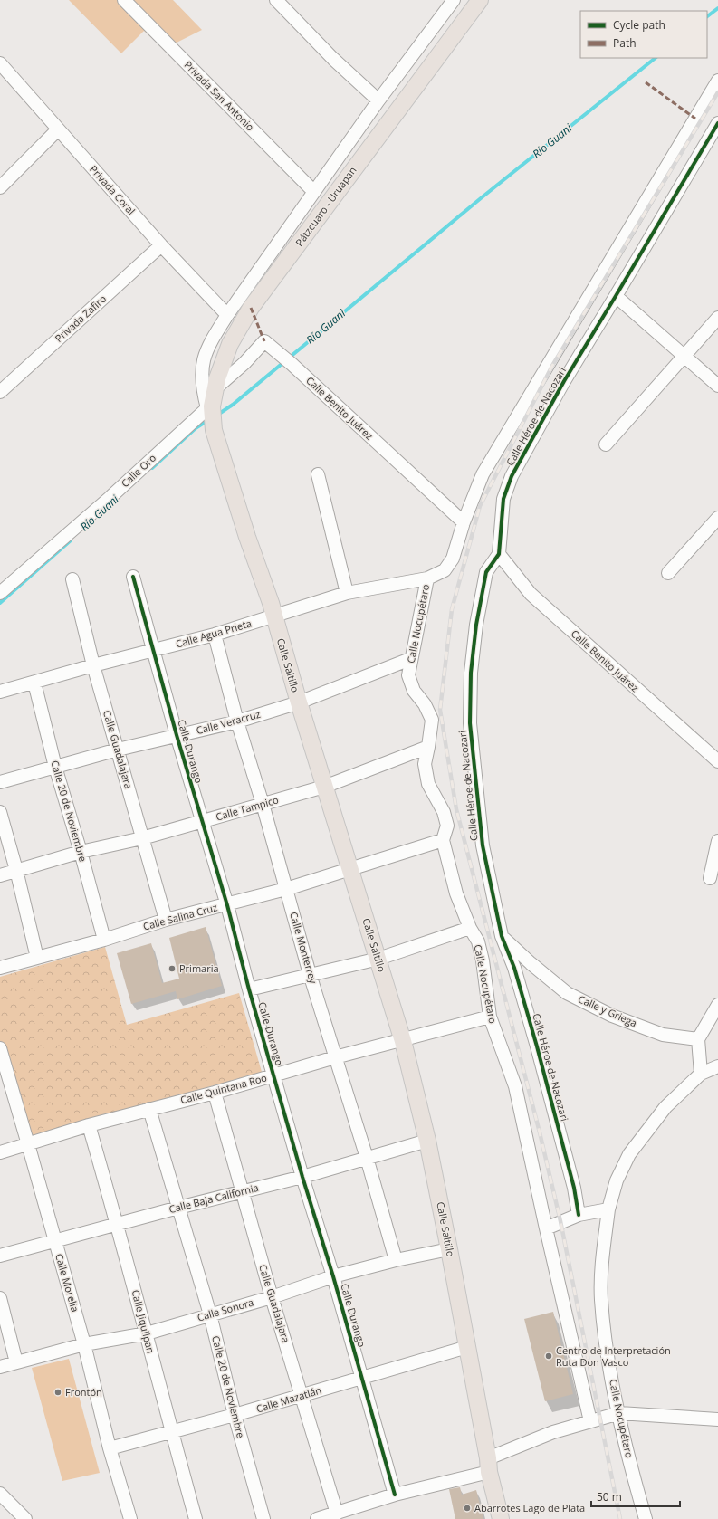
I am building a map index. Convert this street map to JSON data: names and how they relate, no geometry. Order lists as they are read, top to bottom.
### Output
{
  "streets": {
    "main road": ["Pátzcuaro - Uruapan", "Calle Saltillo"],
    "street": [
      "Privada San Antonio",
      "Privada Coral",
      "Privada Zafiro",
      "Calle Benito Juárez",
      "Calle Héroe de Nacozari",
      "Calle Oro",
      "Calle Nocupétaro",
      "Calle Agua Prieta",
      "Calle Veracruz",
      "Calle Guadalajara",
      "Calle Durango",
      "Calle Tampico",
      "Calle 20 de Noviembre",
      "Calle Salina Cruz",
      "Calle Monterrey",
      "Calle y Griega",
      "Calle Quintana Roo",
      "Calle Baja California",
      "Calle Morelia",
      "Calle Sonora",
      "Calle Jiquilpan",
      "Calle Mazatlán"
    ]
  },
  "crossings": [
    ["Privada Coral", "Privada Zafiro"],
    ["Pátzcuaro - Uruapan", "Calle Benito Juárez"],
    ["Pátzcuaro - Uruapan", "Calle Oro"],
    ["Pátzcuaro - Uruapan", "Calle Saltillo"],
    ["Calle Benito Juárez", "Calle Héroe de Nacozari"],
    ["Calle Benito Juárez", "Calle Agua Prieta"],
    ["Calle Héroe de Nacozari", "Calle y Griega"],
    ["Calle Nocupétaro", "Calle Agua Prieta"],
    ["Calle Nocupétaro", "Calle Veracruz"],
    ["Calle Nocupétaro", "Calle Tampico"],
    ["Calle Nocupétaro", "Calle Salina Cruz"],
    ["Calle Nocupétaro", "Calle Quintana Roo"],
    ["Calle Agua Prieta", "Calle Saltillo"],
    ["Calle Agua Prieta", "Calle Guadalajara"],
    ["Calle Agua Prieta", "Calle Durango"],
    ["Calle Agua Prieta", "Calle 20 de Noviembre"],
    ["Calle Agua Prieta", "Calle Monterrey"],
    ["Calle Saltillo", "Calle Veracruz"],
    ["Calle Saltillo", "Calle Tampico"],
    ["Calle Saltillo", "Calle Salina Cruz"],
    ["Calle Saltillo", "Calle Quintana Roo"],
    ["Calle Saltillo", "Calle Baja California"],
    ["Calle Saltillo", "Calle Sonora"],
    ["Calle Saltillo", "Calle Mazatlán"],
    ["Calle Veracruz", "Calle Guadalajara"],
    ["Calle Veracruz", "Calle Durango"],
    ["Calle Veracruz", "Calle 20 de Noviembre"],
    ["Calle Veracruz", "Calle Monterrey"],
    ["Calle Guadalajara", "Calle Tampico"],
    ["Calle Guadalajara", "Calle Salina Cruz"],
    ["Calle Guadalajara", "Calle Quintana Roo"],
    ["Calle Guadalajara", "Calle Baja California"],
    ["Calle Guadalajara", "Calle Sonora"],
    ["Calle Guadalajara", "Calle Mazatlán"],
    ["Calle Durango", "Calle Tampico"],
    ["Calle Durango", "Calle Salina Cruz"],
    ["Calle Durango", "Calle Quintana Roo"],
    ["Calle Durango", "Calle Baja California"],
    ["Calle Durango", "Calle Sonora"],
    ["Calle Durango", "Calle Mazatlán"],
    ["Calle Tampico", "Calle 20 de Noviembre"],
    ["Calle Tampico", "Calle Monterrey"],
    ["Calle 20 de Noviembre", "Calle Salina Cruz"],
    ["Calle 20 de Noviembre", "Calle Quintana Roo"],
    ["Calle 20 de Noviembre", "Calle Baja California"],
    ["Calle 20 de Noviembre", "Calle Sonora"],
    ["Calle 20 de Noviembre", "Calle Mazatlán"],
    ["Calle Salina Cruz", "Calle Monterrey"],
    ["Calle Monterrey", "Calle Quintana Roo"],
    ["Calle Monterrey", "Calle Baja California"],
    ["Calle Monterrey", "Calle Sonora"],
    ["Calle Quintana Roo", "Calle Morelia"],
    ["Calle Quintana Roo", "Calle Jiquilpan"],
    ["Calle Baja California", "Calle Morelia"],
    ["Calle Baja California", "Calle Jiquilpan"],
    ["Calle Morelia", "Calle Sonora"],
    ["Calle Morelia", "Calle Mazatlán"],
    ["Calle Sonora", "Calle Jiquilpan"],
    ["Calle Jiquilpan", "Calle Mazatlán"]
  ],
  "water": ["Río Guani"],
  "places": [
    "Primaria",
    "Centro de Interpretación Ruta Don Vasco",
    "Frontón",
    "Abarrotes Lago de Plata"
  ],
  "legend": ["Cycle path", "Path"],
  "scale_bar": "50 m"
}
